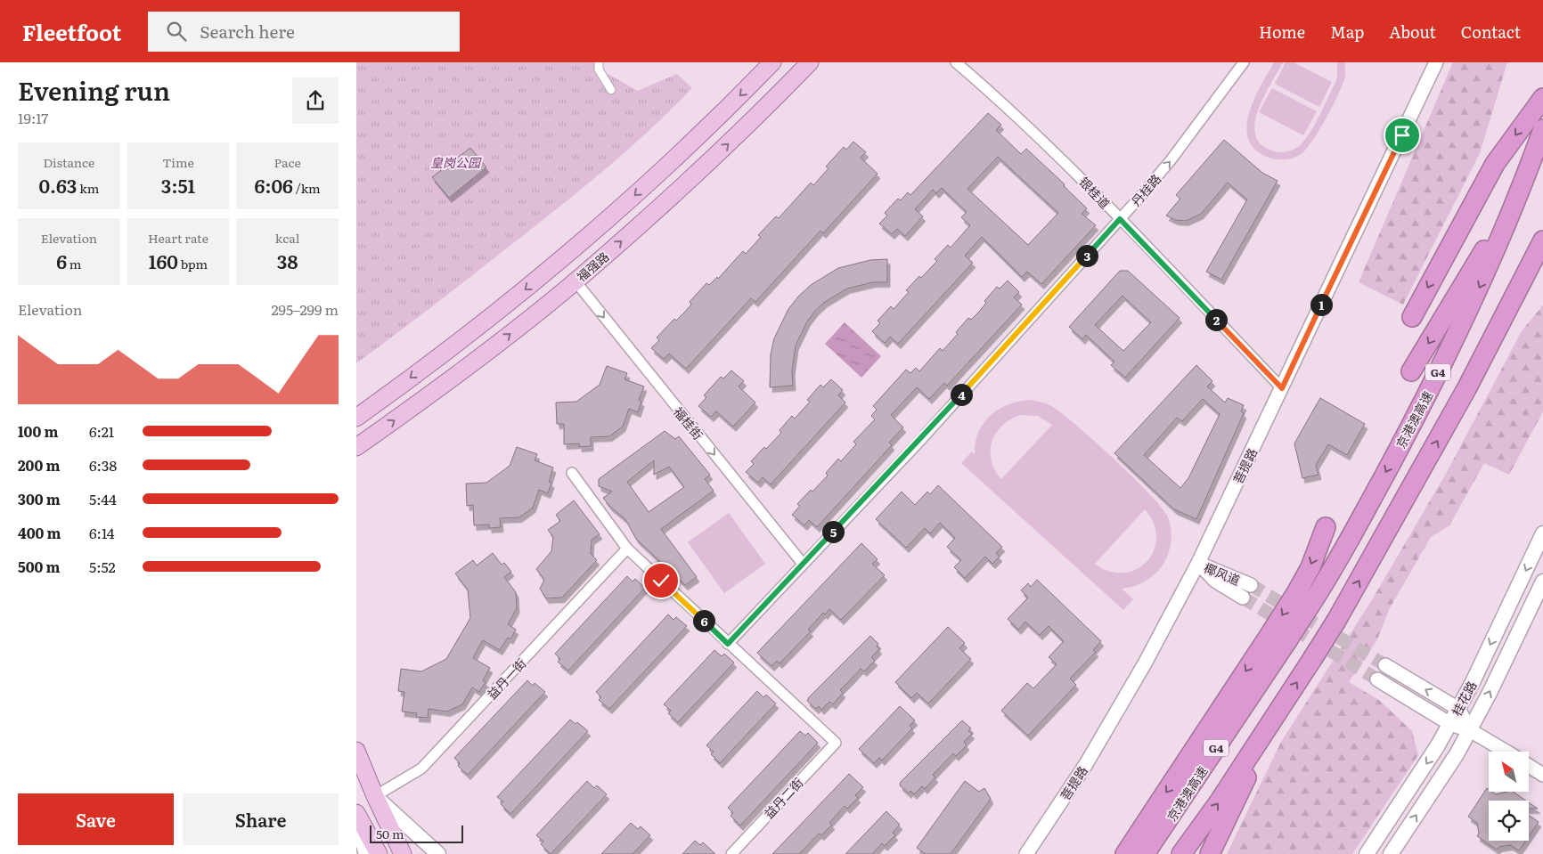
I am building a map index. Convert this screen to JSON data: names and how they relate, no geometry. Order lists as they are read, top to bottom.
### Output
{
  "streets": {
    "highway": ["G4", "京港澳高速"],
    "main road": ["福强路", "桂花路"],
    "street": [
      "丹桂路",
      "银桂道",
      "福桂街",
      "菩提路",
      "椰风道",
      "益丹一街",
      "益丹二街"
    ]
  },
  "crossings": [
    ["丹桂路", "银桂道"],
    ["丹桂路", "福桂街"],
    ["丹桂路", "益丹二街"],
    ["银桂道", "菩提路"],
    ["福强路", "福桂街"],
    ["菩提路", "椰风道"]
  ],
  "one_way": ["福桂街"],
  "parks": ["皇岗公园"],
  "scale_bar": "50 m",
  "north": "top left",
  "page": {
    "header": "Fleetfoot",
    "search": "Search here",
    "nav": [
      "Home",
      "Map",
      "About",
      "Contact"
    ],
    "heading": ["Evening run", "19:17"],
    "stats": [
      ["Distance", "0.63 km"],
      ["Time", "3:51"],
      ["Pace", "6:06 /km"],
      ["Elevation", "6 m"],
      ["Heart rate", "160 bpm"],
      ["kcal", "38"]
    ],
    "pins": [
      "3",
      "1",
      "2",
      "4",
      "5",
      "6"
    ],
    "chart": ["Elevation", "295–299 m"],
    "list": [
      {
        "name": "100 m",
        "note": "6:21"
      },
      {
        "name": "200 m",
        "note": "6:38"
      },
      {
        "name": "300 m",
        "note": "5:44"
      },
      {
        "name": "400 m",
        "note": "6:14"
      },
      {
        "name": "500 m",
        "note": "5:52"
      }
    ],
    "buttons": ["Save", "Share"],
    "scale": "50 m"
  }
}
